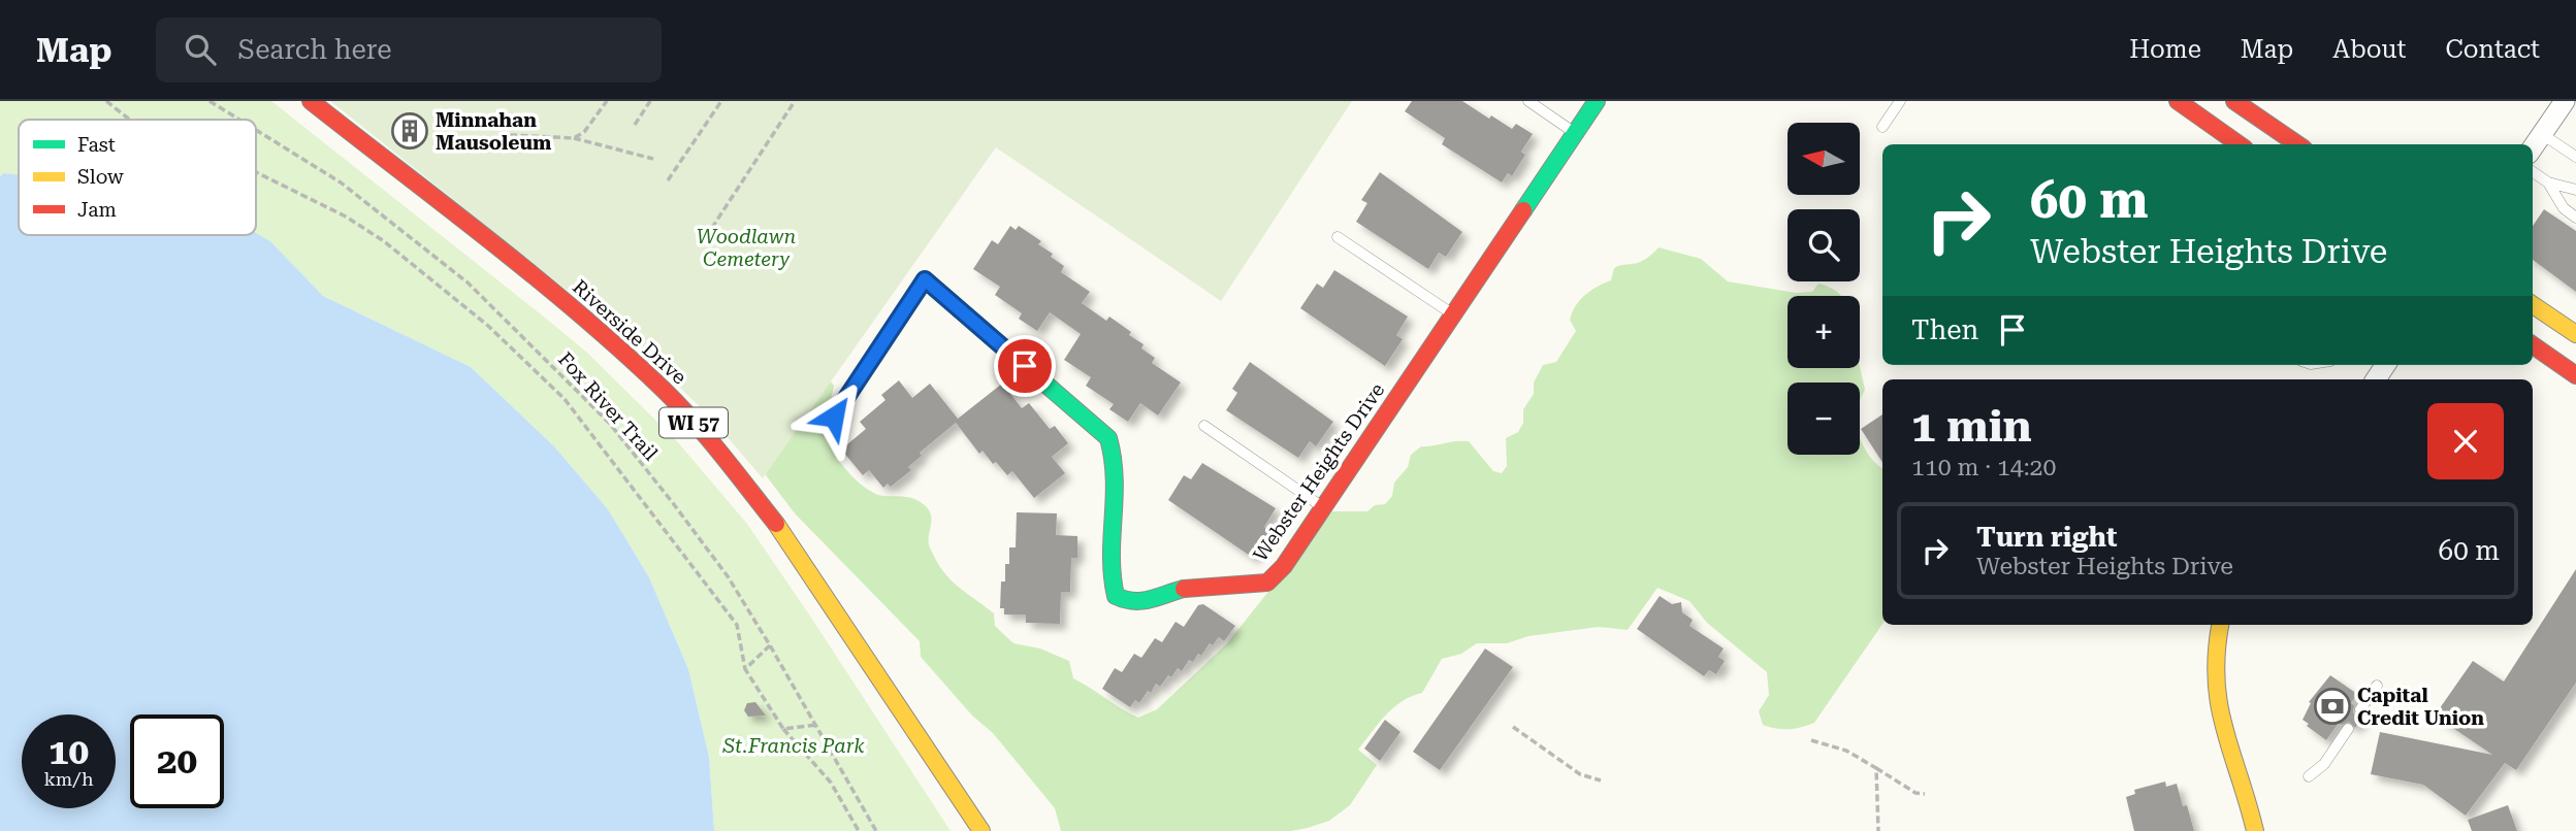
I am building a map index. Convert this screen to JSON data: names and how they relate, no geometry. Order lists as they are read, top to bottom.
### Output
{
  "streets": {
    "street": ["Riverside Drive", "WI 57", "Webster Heights Drive"],
    "path": ["Fox River Trail"]
  },
  "parks": ["Woodlawn Cemetery", "St.Francis Park"],
  "places": {
    "building": ["Minnahan Mausoleum"],
    "bank": ["Capital Credit Union"]
  },
  "legend": ["Fast", "Slow", "Jam"],
  "north": "left",
  "page": {
    "header": "Map",
    "search": "Search here",
    "nav": [
      "Home",
      "Map",
      "About",
      "Contact"
    ],
    "map_buttons": ["+", "−"],
    "turn": ["60 m", "Webster Heights Drive"],
    "then": "Then",
    "heading": ["1 min", "110 m · 14:20"],
    "list": [
      {
        "name": "Turn right",
        "note": "Webster Heights Drive",
        "value": "60 m"
      }
    ],
    "speed": "10 km/h",
    "limit": "20"
  }
}
